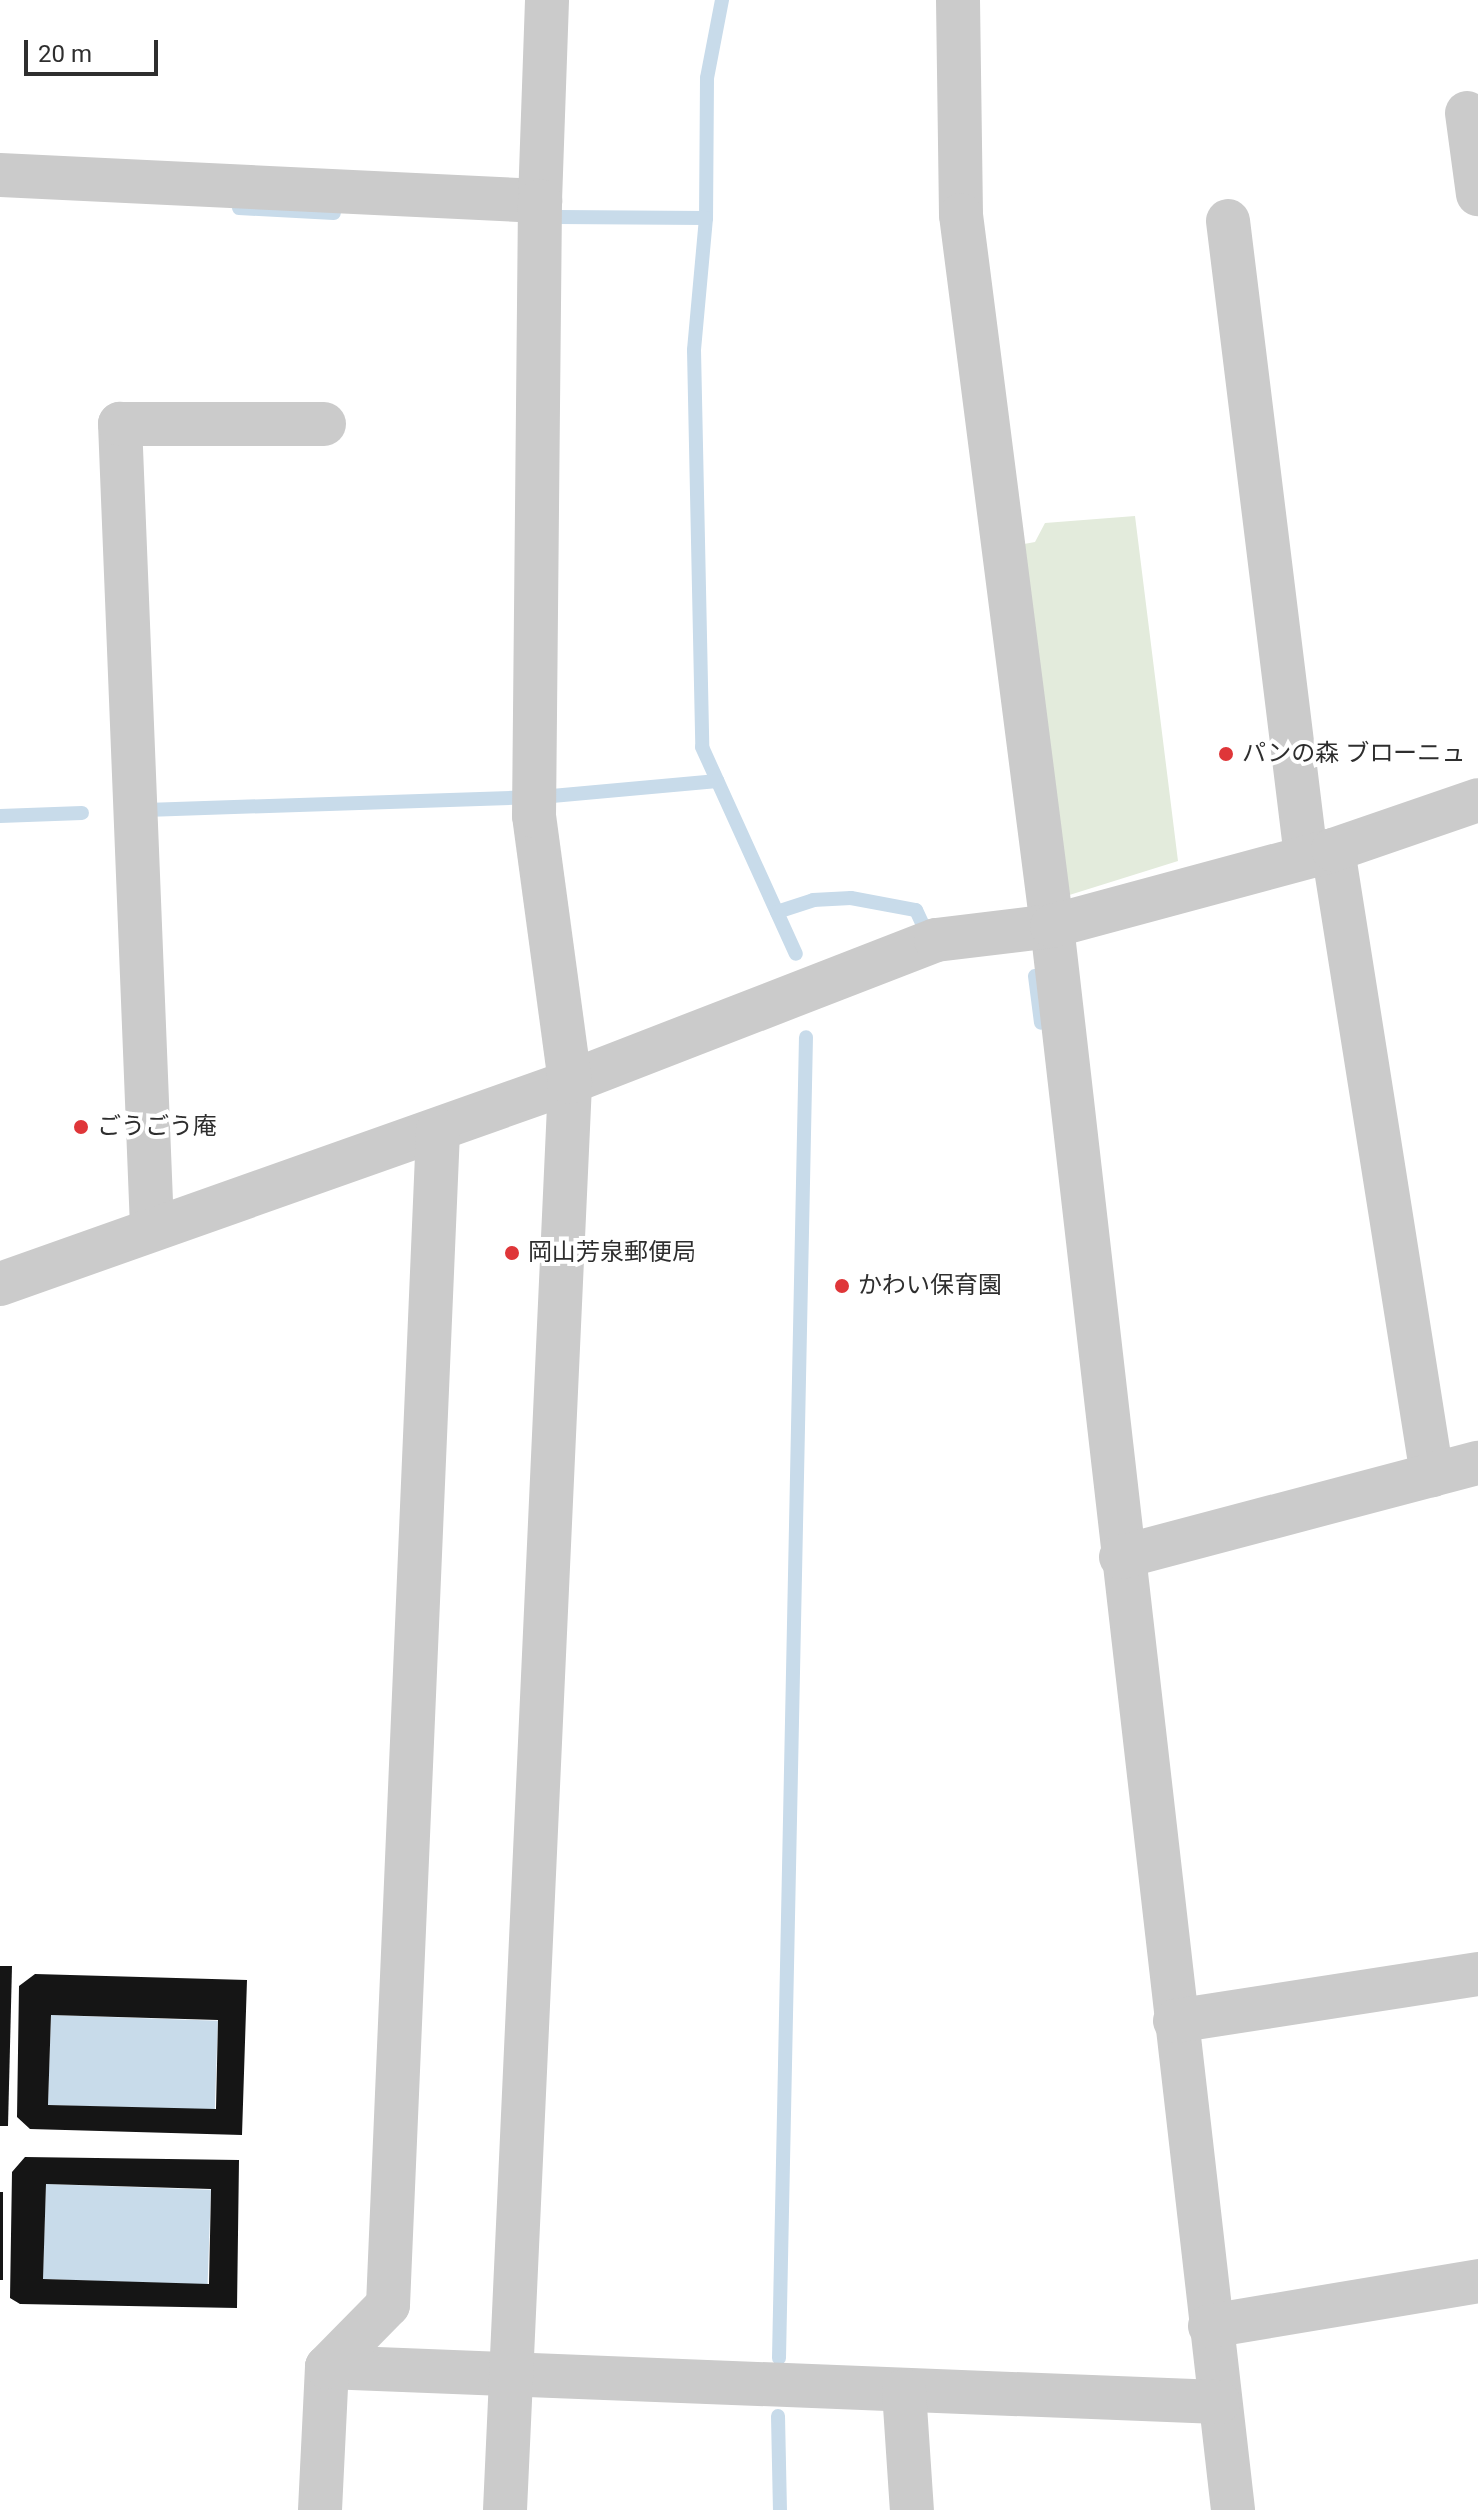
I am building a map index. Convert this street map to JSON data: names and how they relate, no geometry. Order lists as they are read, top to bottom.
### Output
{
  "places": [
    "パンの森 ブローニュ",
    "ごうごう庵",
    "岡山芳泉郵便局",
    "かわい保育園"
  ],
  "scale_bar": "20 m"
}
